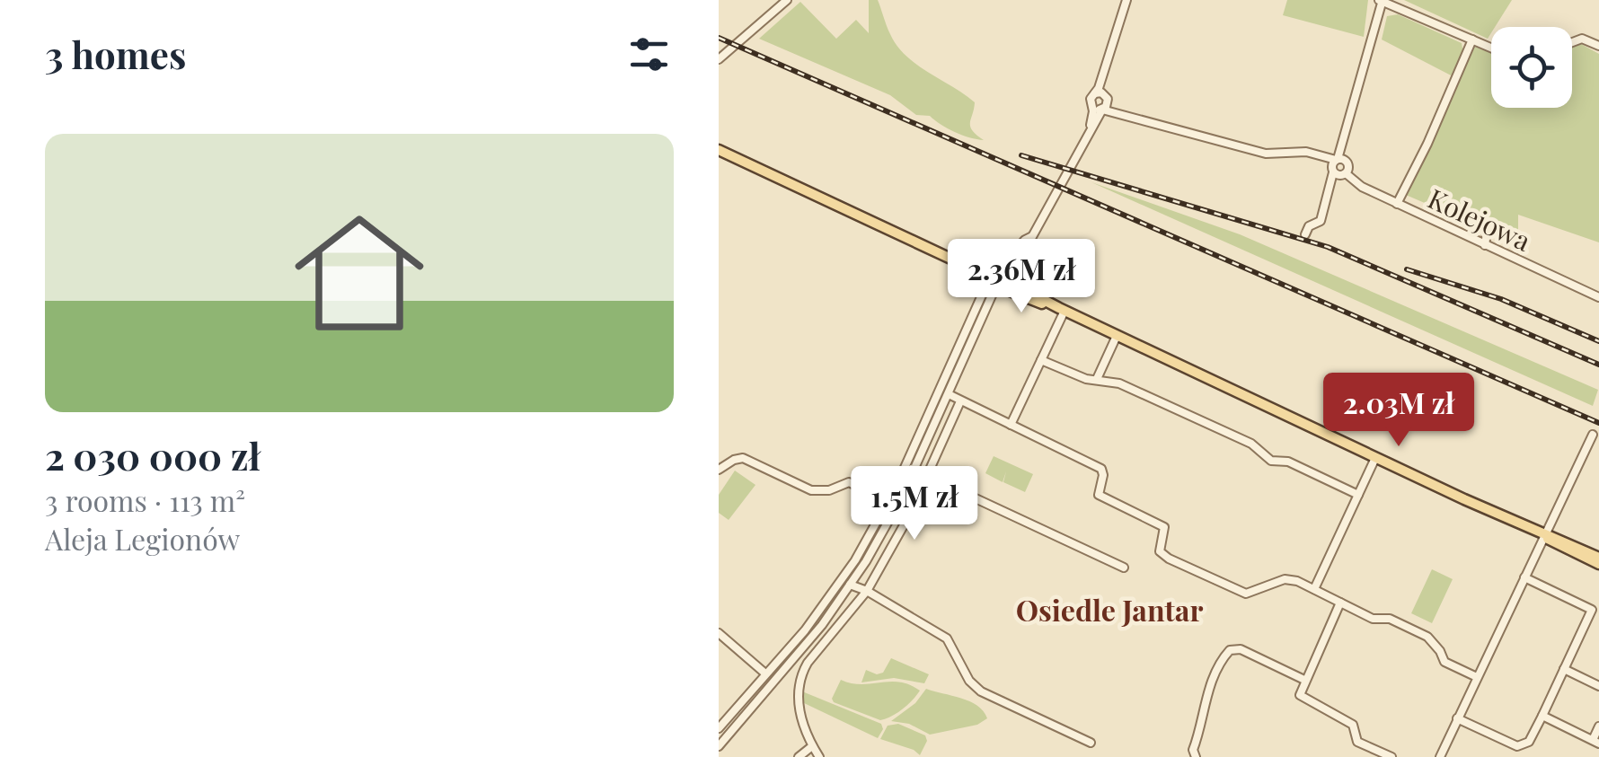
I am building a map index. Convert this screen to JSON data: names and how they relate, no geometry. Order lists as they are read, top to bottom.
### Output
{
  "streets": {
    "street": ["Kolejowa"]
  },
  "districts": ["Osiedle Jantar"],
  "page": {
    "heading": "3 homes",
    "list": [
      {
        "name": "2 030 000 zł",
        "note": "3 rooms · 113 m² · Aleja Legionów"
      }
    ],
    "price": ["2.36M zł", "2.03M zł", "1.5M zł"]
  }
}
